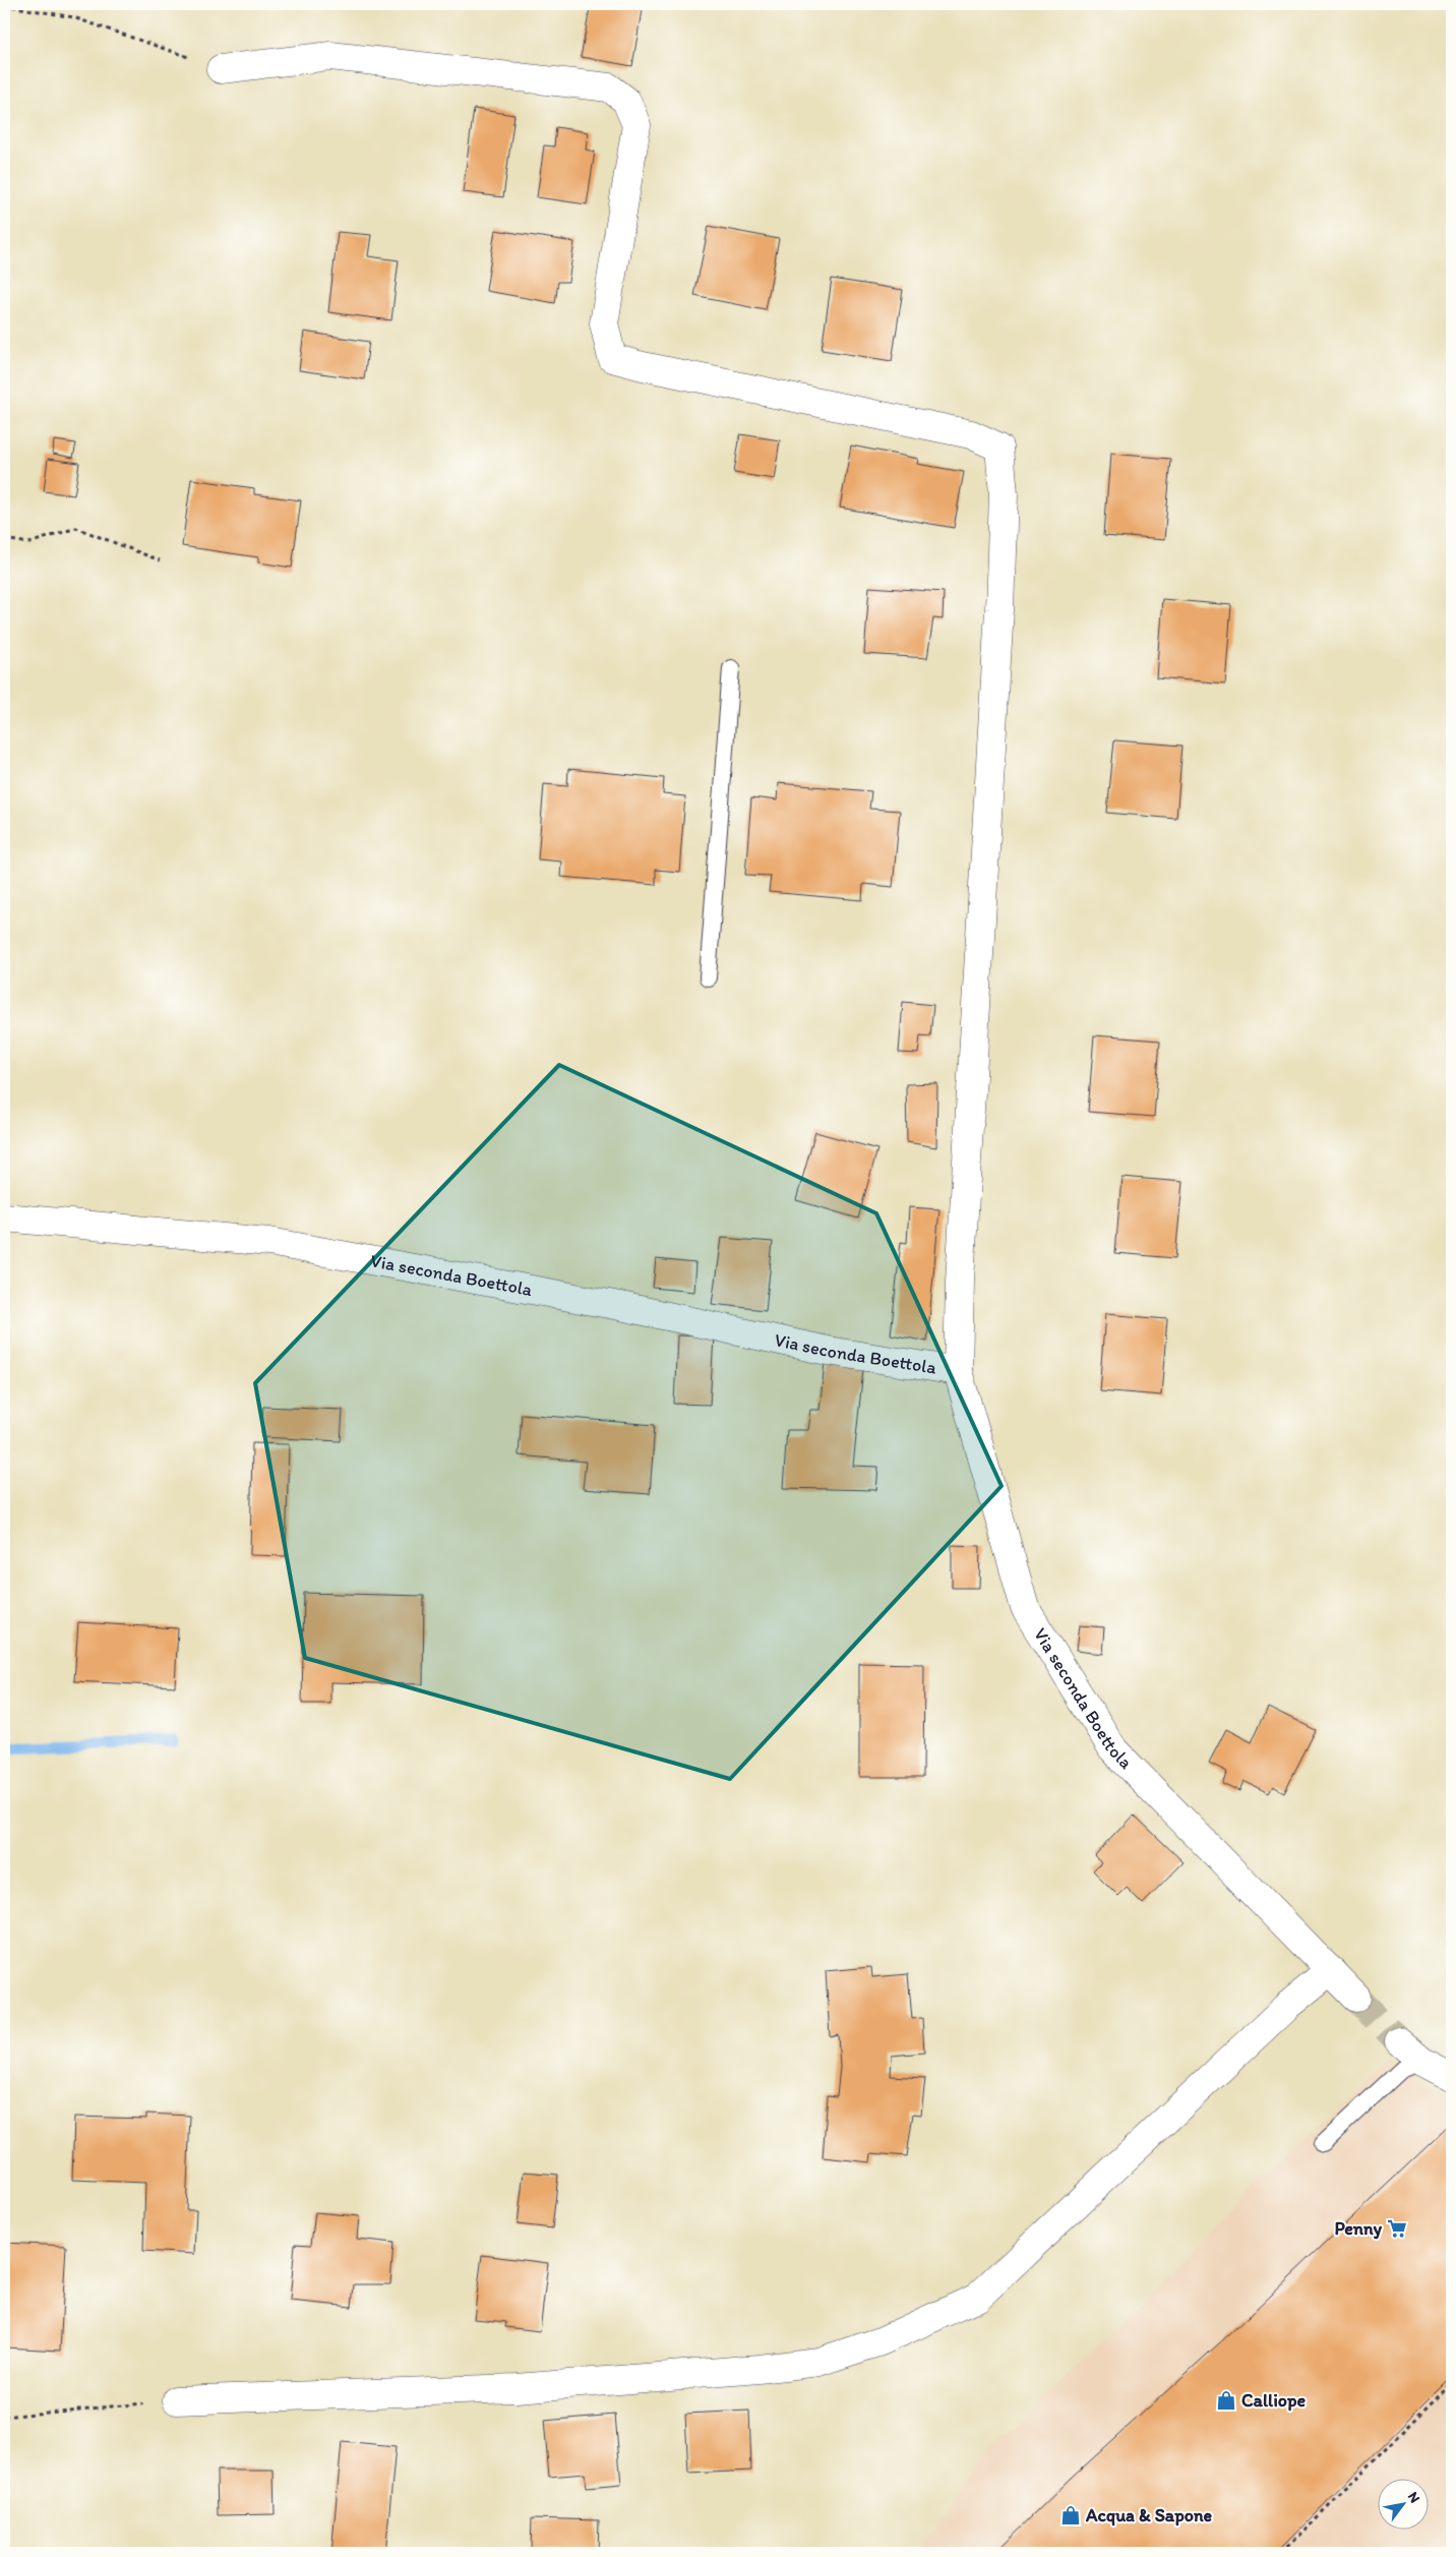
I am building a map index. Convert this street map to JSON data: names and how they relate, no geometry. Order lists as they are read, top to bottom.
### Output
{
  "streets": {
    "street": ["Via seconda Boettola"]
  },
  "places": {
    "supermarket": ["Penny"],
    "shop": ["Calliope", "Acqua & Sapone"]
  },
  "north": "top right"
}
